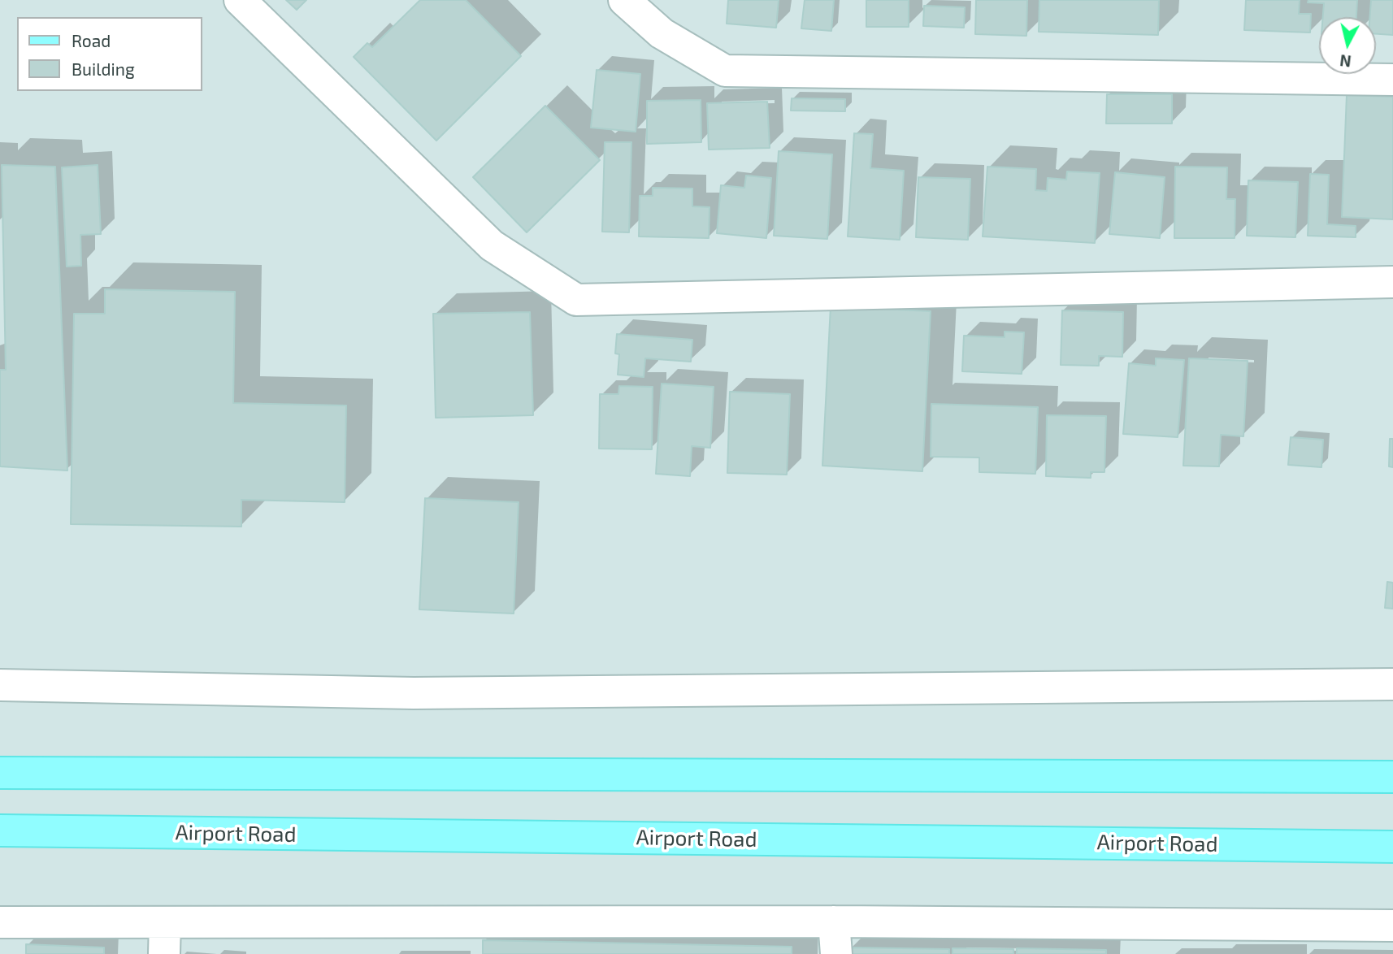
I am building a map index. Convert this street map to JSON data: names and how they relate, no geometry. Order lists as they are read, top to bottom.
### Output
{
  "streets": {
    "main road": ["Airport Road"]
  },
  "legend": ["Road", "Building"],
  "north": "bottom"
}
